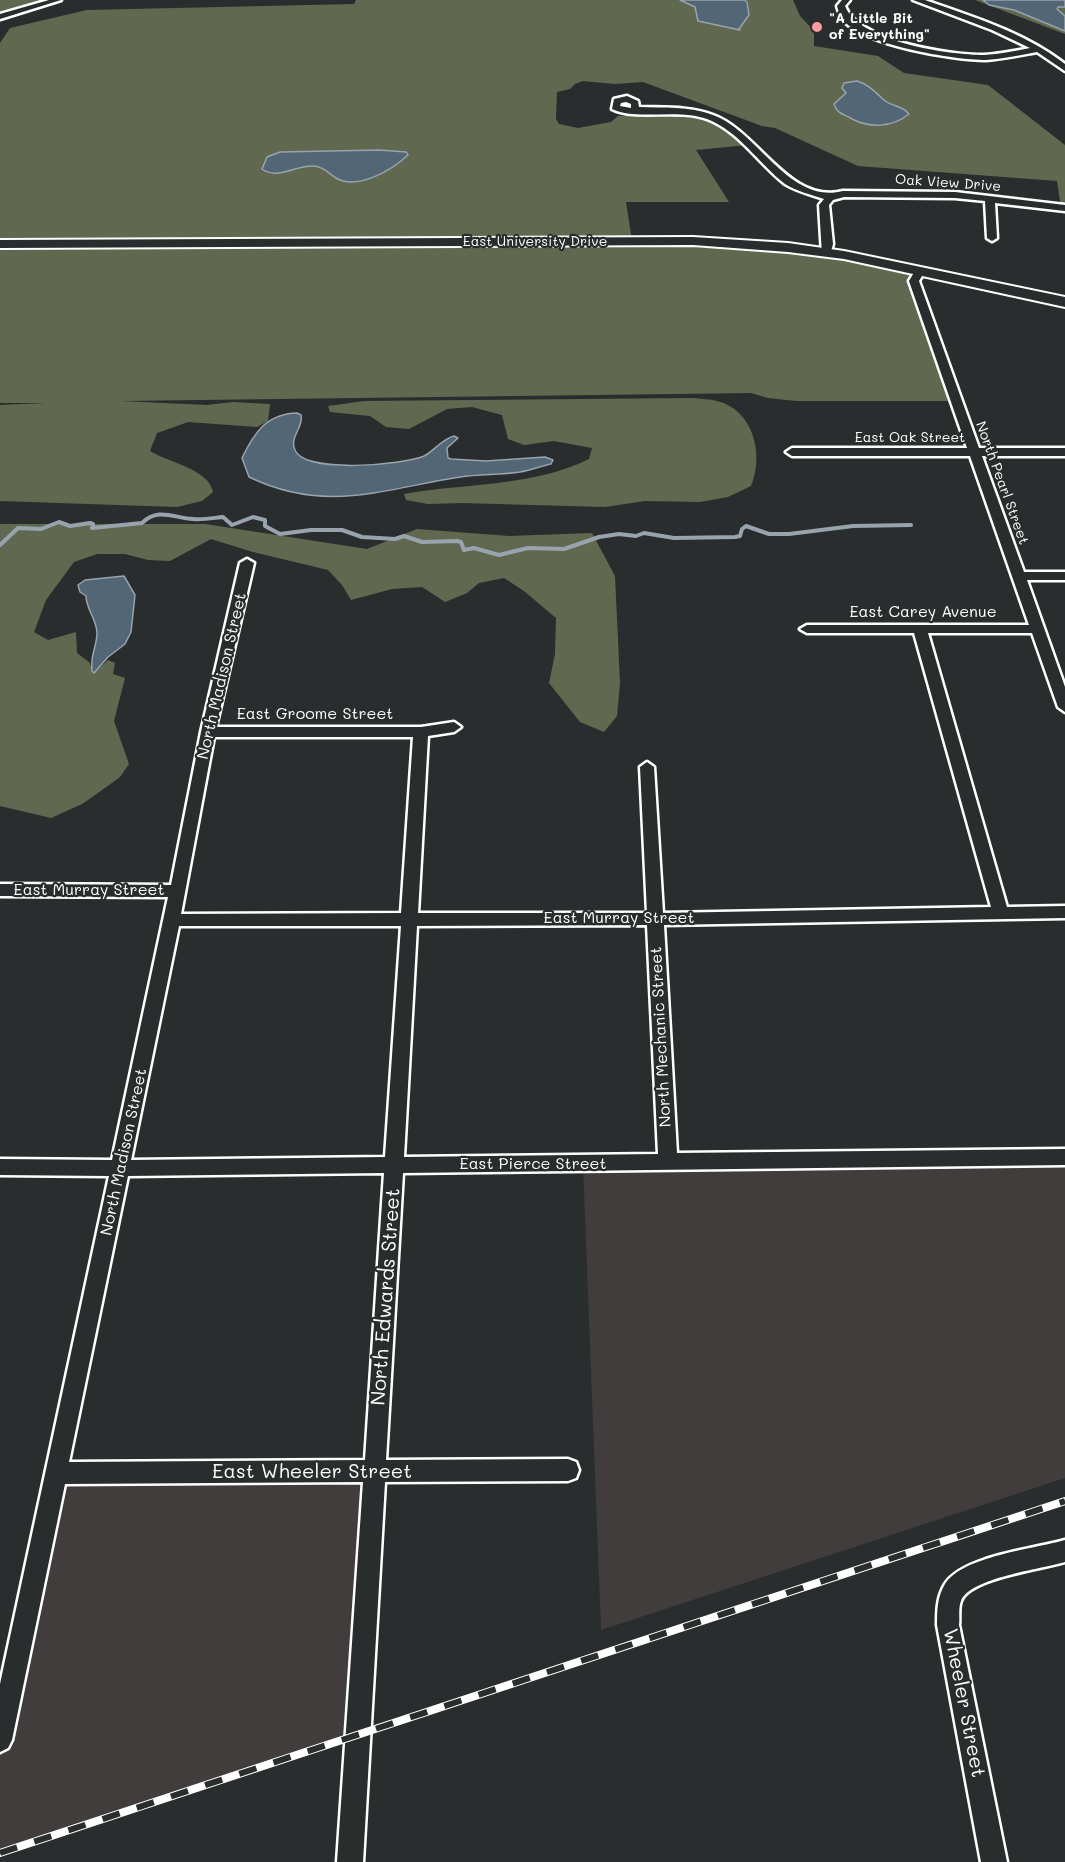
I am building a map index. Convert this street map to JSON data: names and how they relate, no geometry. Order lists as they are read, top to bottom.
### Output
{
  "streets": {
    "main road": ["East University Drive"],
    "street": [
      "Oak View Drive",
      "East Oak Street",
      "North Pearl Street",
      "East Carey Avenue",
      "North Madison Street",
      "East Groome Street",
      "East Murray Street",
      "North Mechanic Street",
      "East Pierce Street",
      "North Edwards Street",
      "East Wheeler Street",
      "Wheeler Street"
    ]
  },
  "crossings": [
    ["East University Drive", "North Pearl Street"],
    ["East Oak Street", "North Pearl Street"],
    ["North Pearl Street", "East Carey Avenue"],
    ["North Madison Street", "East Groome Street"],
    ["North Madison Street", "East Murray Street"],
    ["North Madison Street", "East Pierce Street"],
    ["North Madison Street", "East Wheeler Street"],
    ["East Groome Street", "North Edwards Street"],
    ["East Murray Street", "North Mechanic Street"],
    ["East Murray Street", "North Edwards Street"],
    ["North Mechanic Street", "East Pierce Street"],
    ["East Pierce Street", "North Edwards Street"],
    ["North Edwards Street", "East Wheeler Street"]
  ],
  "places": ["\"A Little Bit of Everything\""]
}
